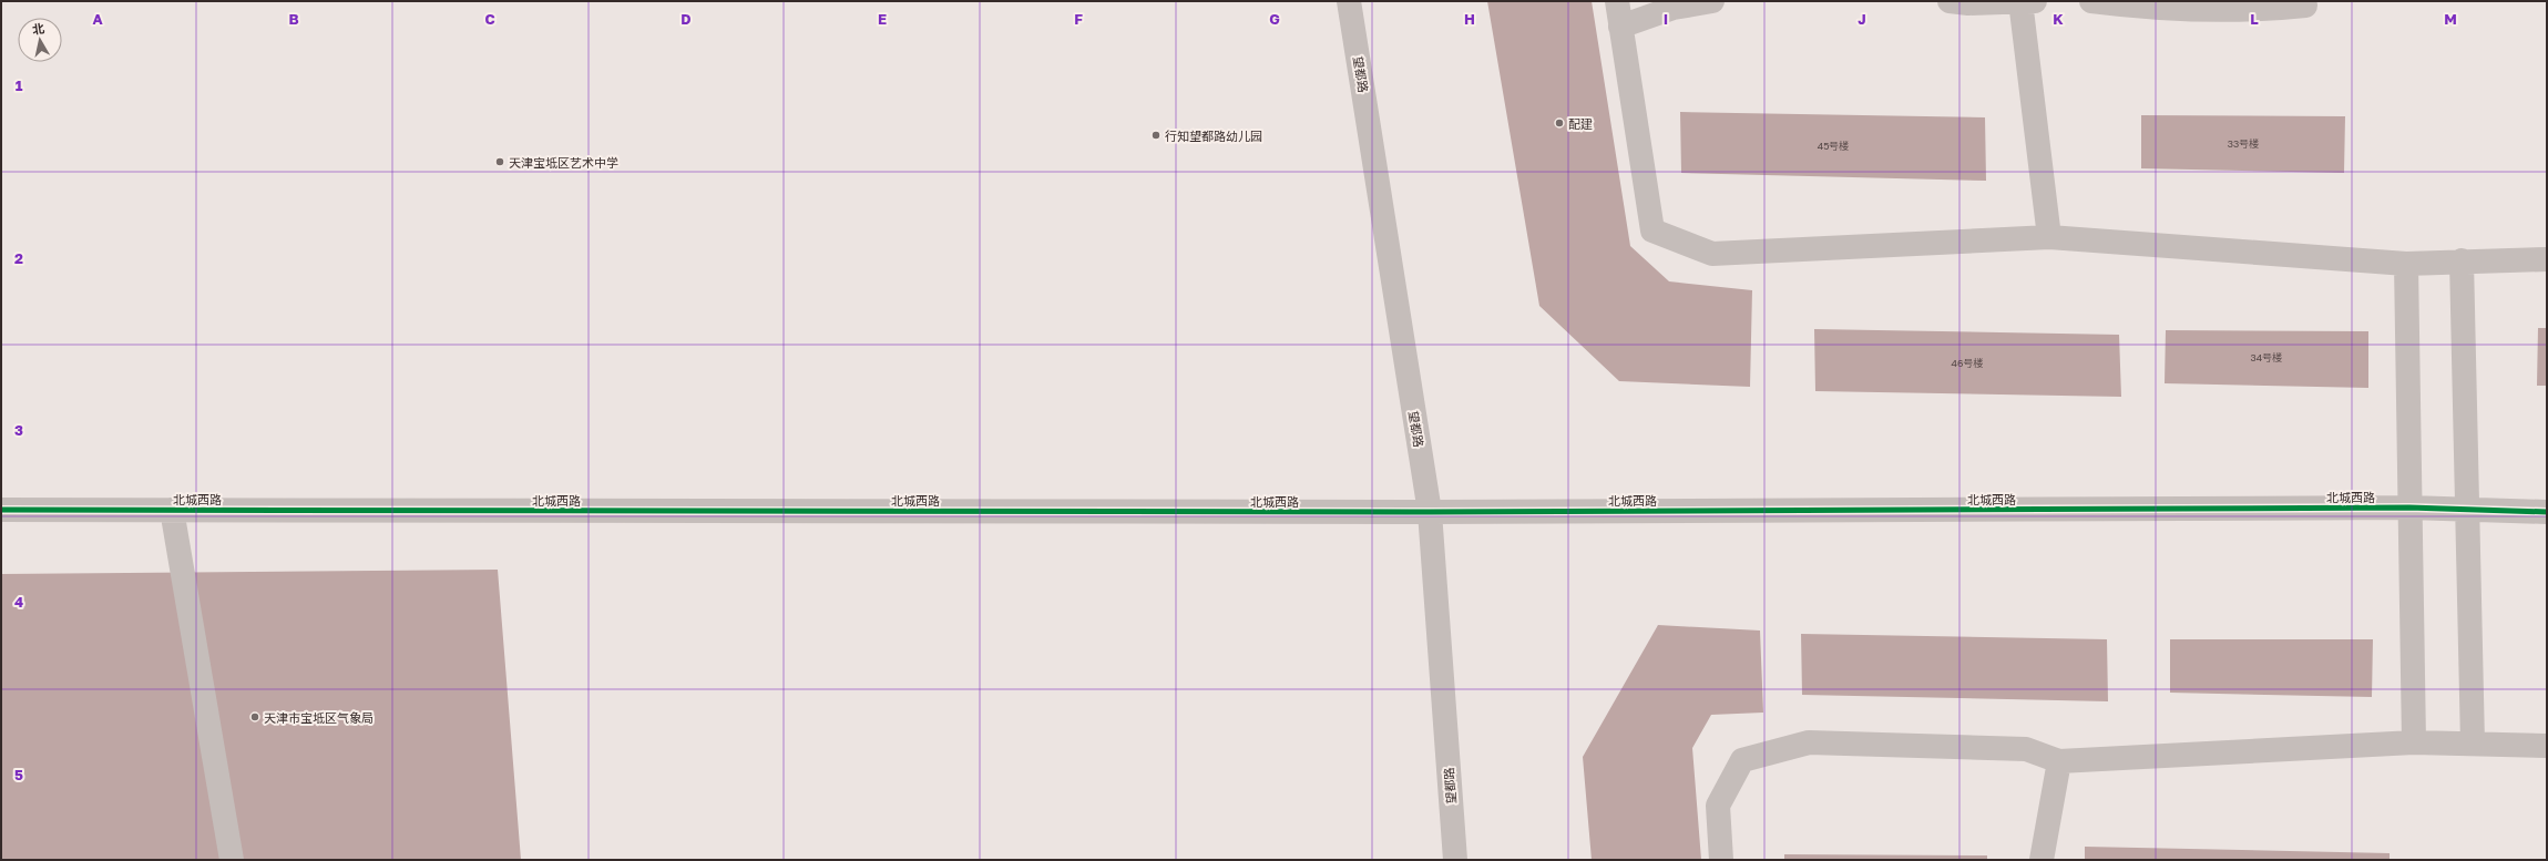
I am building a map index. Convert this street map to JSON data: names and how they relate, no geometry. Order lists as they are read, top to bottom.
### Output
{
  "streets": {
    "street": ["望都路", "北城西路"]
  },
  "crossings": [
    ["望都路", "北城西路"]
  ],
  "places": [
    "配建",
    "行知望都路幼儿园",
    "天津宝坻区艺术中学",
    "天津市宝坻区气象局"
  ],
  "house_numbers": [
    "33号楼",
    "45号楼",
    "34号楼",
    "46号楼"
  ],
  "north": "top",
  "grid": {
    "columns": [
      "A",
      "B",
      "C",
      "D",
      "E",
      "F",
      "G",
      "H",
      "I",
      "J",
      "K",
      "L",
      "M"
    ],
    "rows": [
      "1",
      "2",
      "3",
      "4",
      "5"
    ]
  }
}
